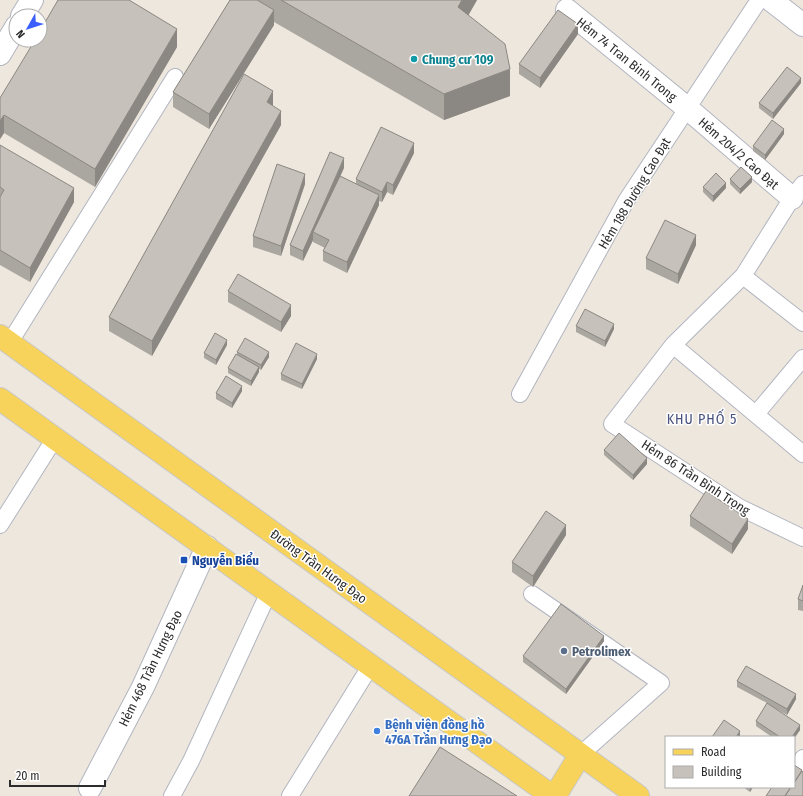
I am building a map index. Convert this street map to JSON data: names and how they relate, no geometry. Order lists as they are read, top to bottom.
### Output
{
  "streets": {
    "main road": ["Đường Trần Hưng Đạo"],
    "street": ["Hẻm 74 Tran Binh Trong", "Hẻm 204/2 Cao Đạt", "Hẻm 468 Trần Hưng Ðạo"],
    "lane": ["Hẻm 188 Đường Cao Đạt", "Hẻm 86 Trần Bình Trọng"]
  },
  "crossings": [
    ["Hẻm 74 Tran Binh Trong", "Hẻm 204/2 Cao Đạt"],
    ["Hẻm 74 Tran Binh Trong", "Hẻm 188 Đường Cao Đạt"],
    ["Hẻm 204/2 Cao Đạt", "Hẻm 188 Đường Cao Đạt"]
  ],
  "districts": ["KHU PHỐ 5"],
  "places": {
    "other": ["Chung cư 109", "Petrolimex", "Bệnh viện đồng hồ 476A Trần Hưng Đạo"],
    "transit": ["Nguyễn Biểu"]
  },
  "legend": ["Road", "Building"],
  "scale_bar": "20 m",
  "north": "bottom left"
}
